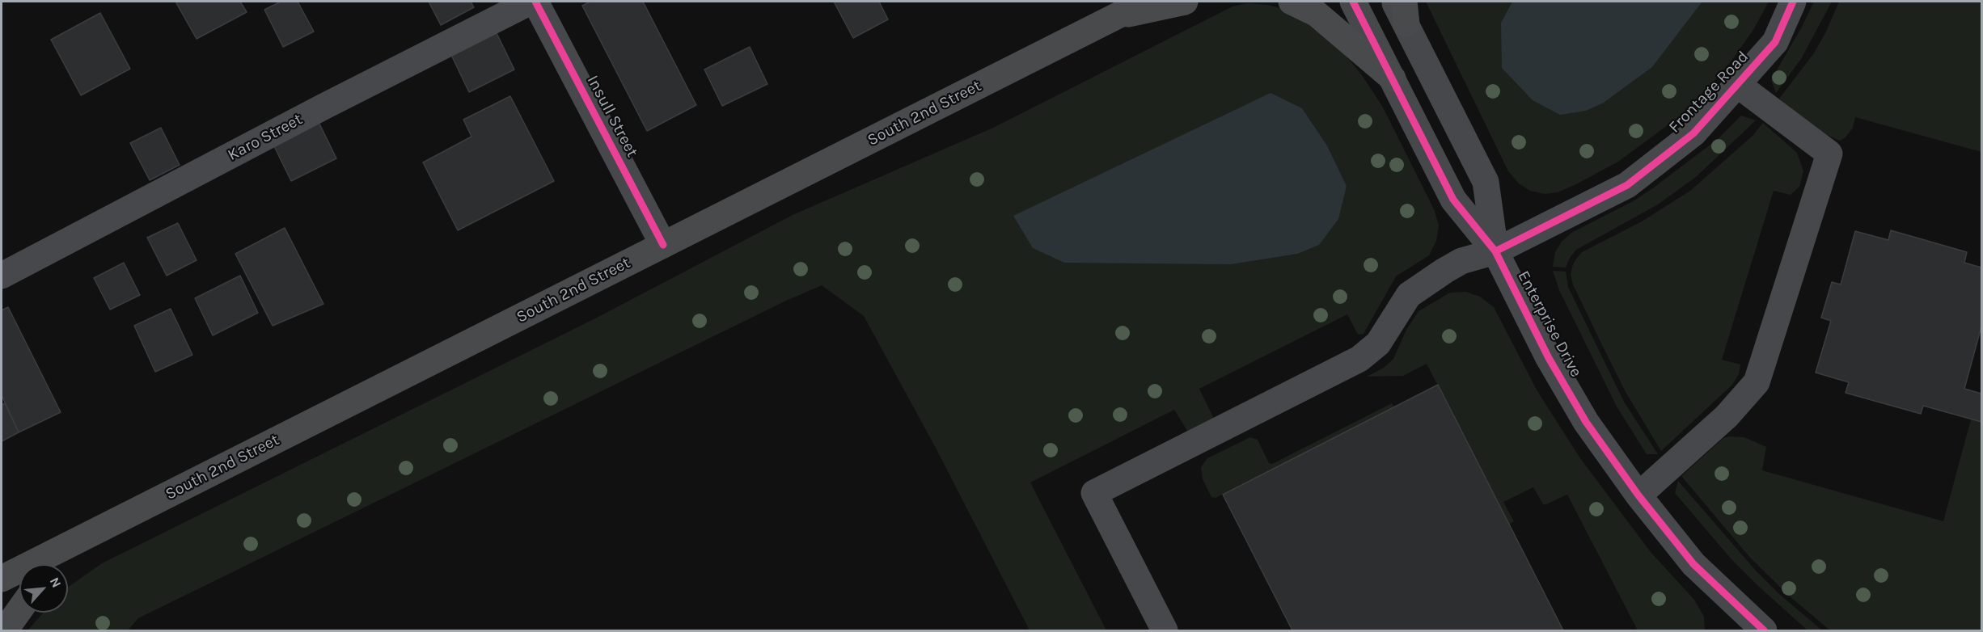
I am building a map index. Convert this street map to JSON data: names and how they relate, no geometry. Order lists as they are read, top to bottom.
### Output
{
  "streets": {
    "main road": ["South 2nd Street"],
    "street": [
      "Frontage Road",
      "Insull Street",
      "Karo Street",
      "Enterprise Drive"
    ]
  },
  "crossings": [
    ["Frontage Road", "Enterprise Drive"],
    ["South 2nd Street", "Insull Street"]
  ],
  "north": "top right"
}
